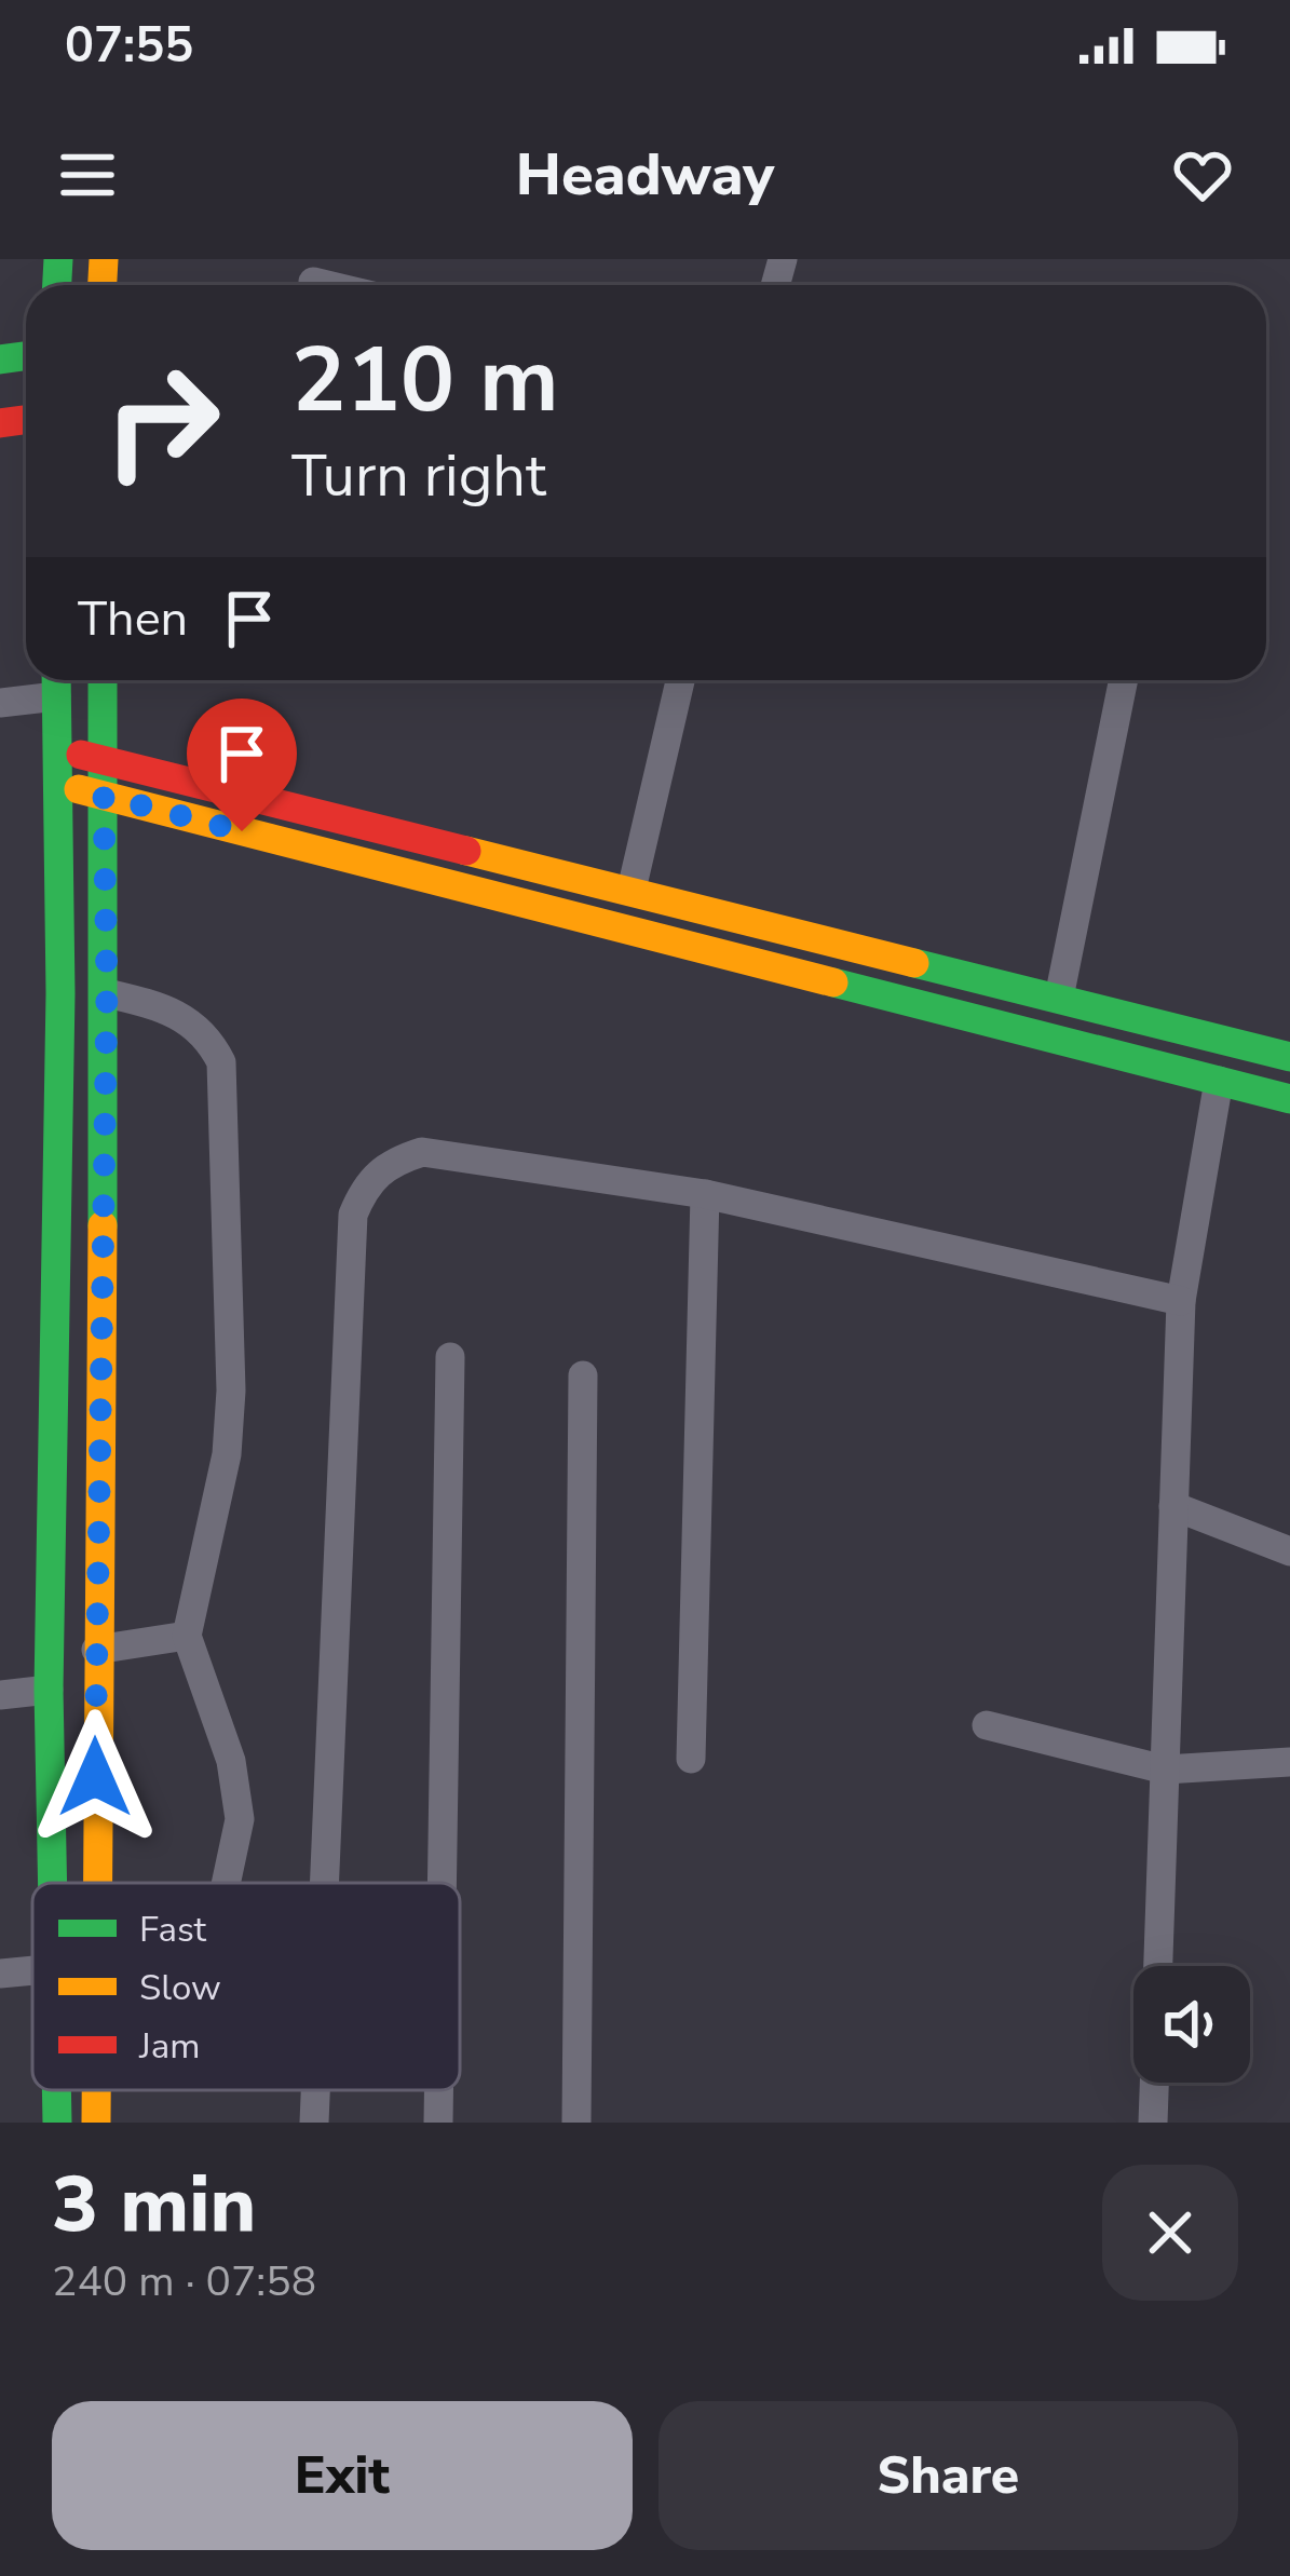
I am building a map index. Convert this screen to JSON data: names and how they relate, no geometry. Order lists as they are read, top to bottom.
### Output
{
  "legend": ["Fast", "Slow", "Jam"],
  "page": {
    "status": "07:55",
    "header": "Headway",
    "turn": ["210 m", "Turn right"],
    "then": "Then",
    "heading": ["3 min", "240 m · 07:58"],
    "buttons": ["Exit", "Share"]
  }
}
